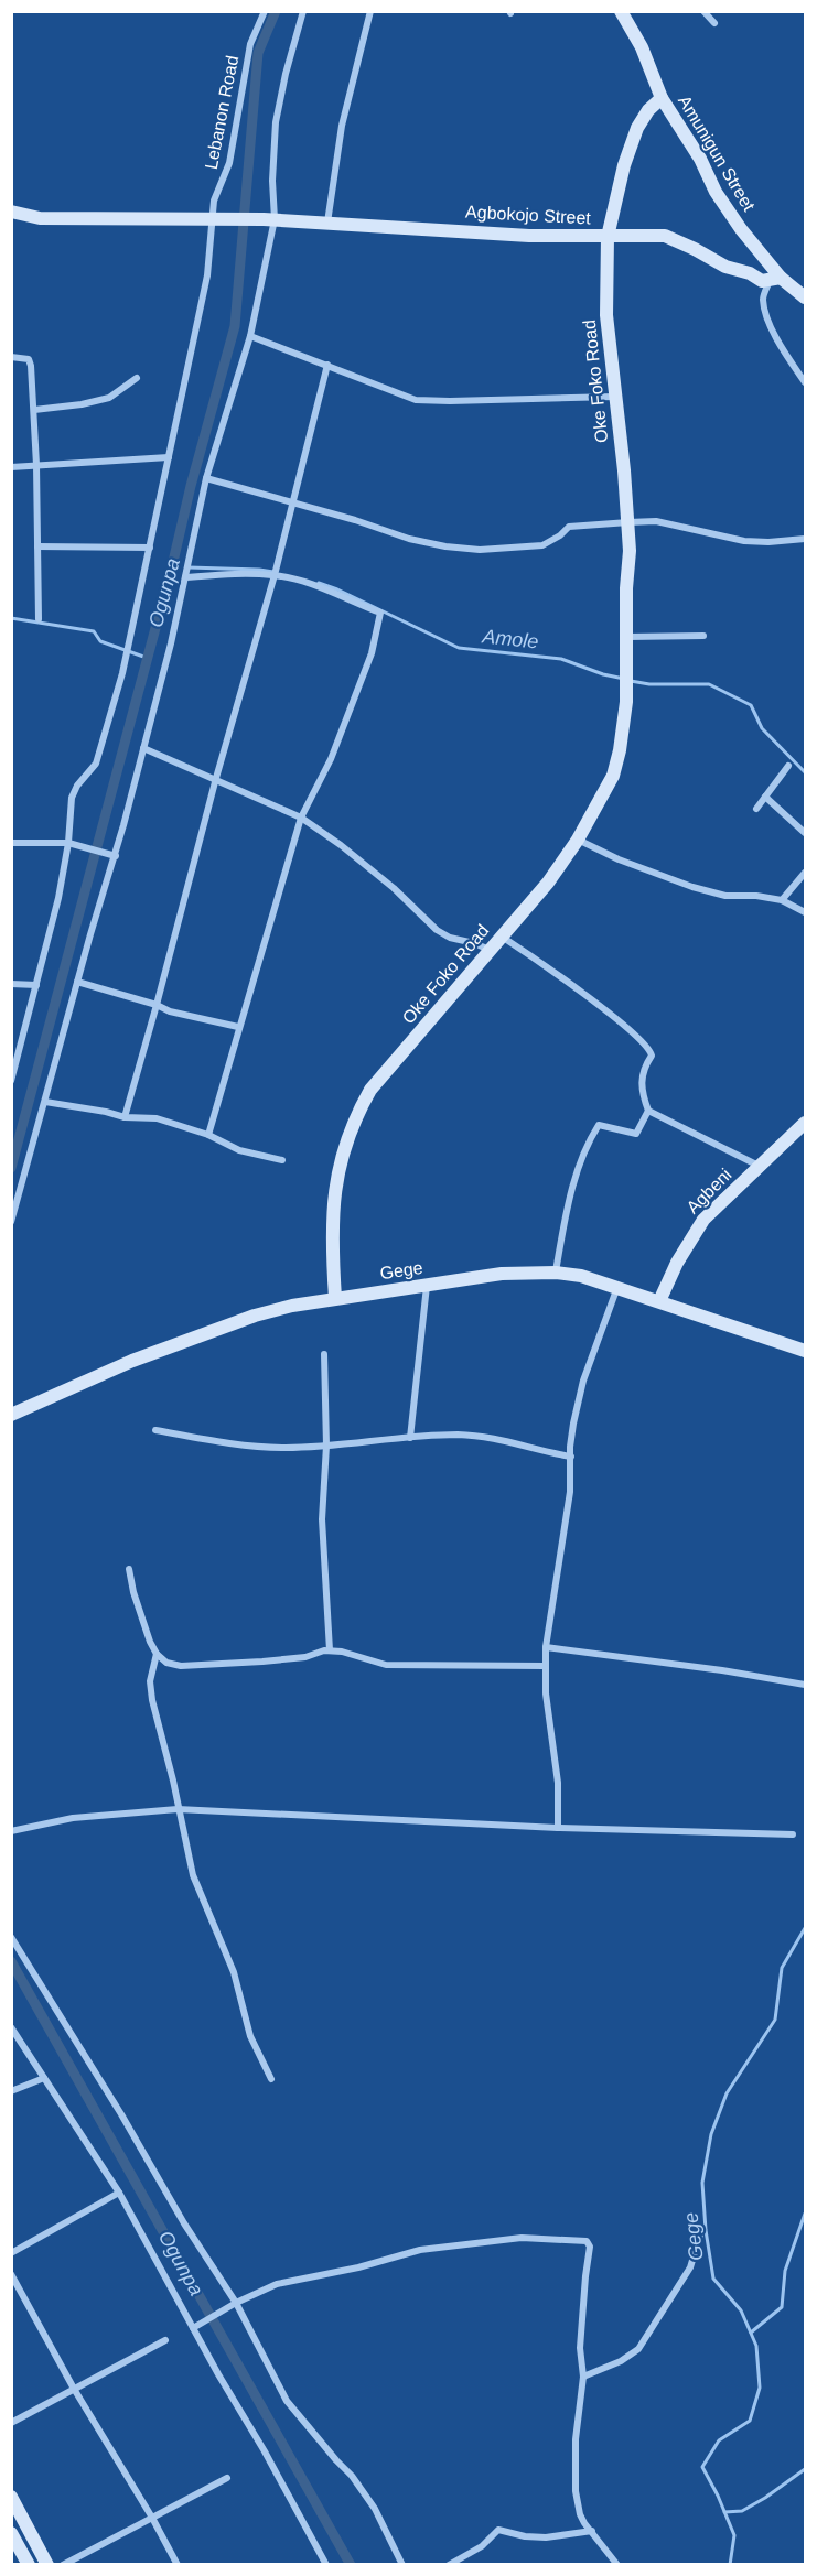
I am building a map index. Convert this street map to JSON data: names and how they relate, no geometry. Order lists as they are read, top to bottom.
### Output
{
  "streets": {
    "street": [
      "Lebanon Road",
      "Amunigun Street",
      "Agbokojo Street",
      "Oke Foko Road",
      "Agbeni",
      "Gege"
    ]
  },
  "crossings": [
    ["Lebanon Road", "Agbokojo Street"],
    ["Amunigun Street", "Agbokojo Street"],
    ["Amunigun Street", "Oke Foko Road"],
    ["Agbokojo Street", "Oke Foko Road"],
    ["Oke Foko Road", "Gege"],
    ["Agbeni", "Gege"]
  ],
  "water": ["Ogunpa", "Amole", "Gege"]
}
